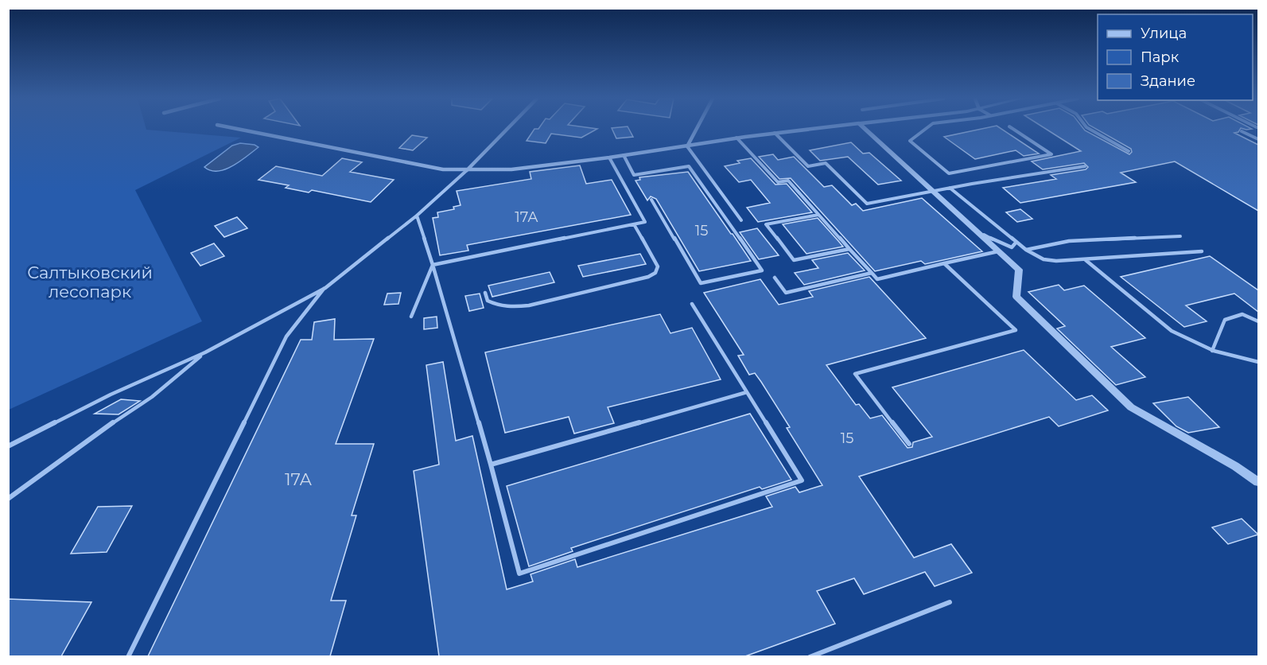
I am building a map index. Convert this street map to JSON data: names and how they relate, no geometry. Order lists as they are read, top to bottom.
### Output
{
  "parks": ["Салтыковский лесопарк"],
  "house_numbers": [
    "17А",
    "15",
    "15",
    "17А"
  ],
  "legend": ["Улица", "Парк", "Здание"]
}
